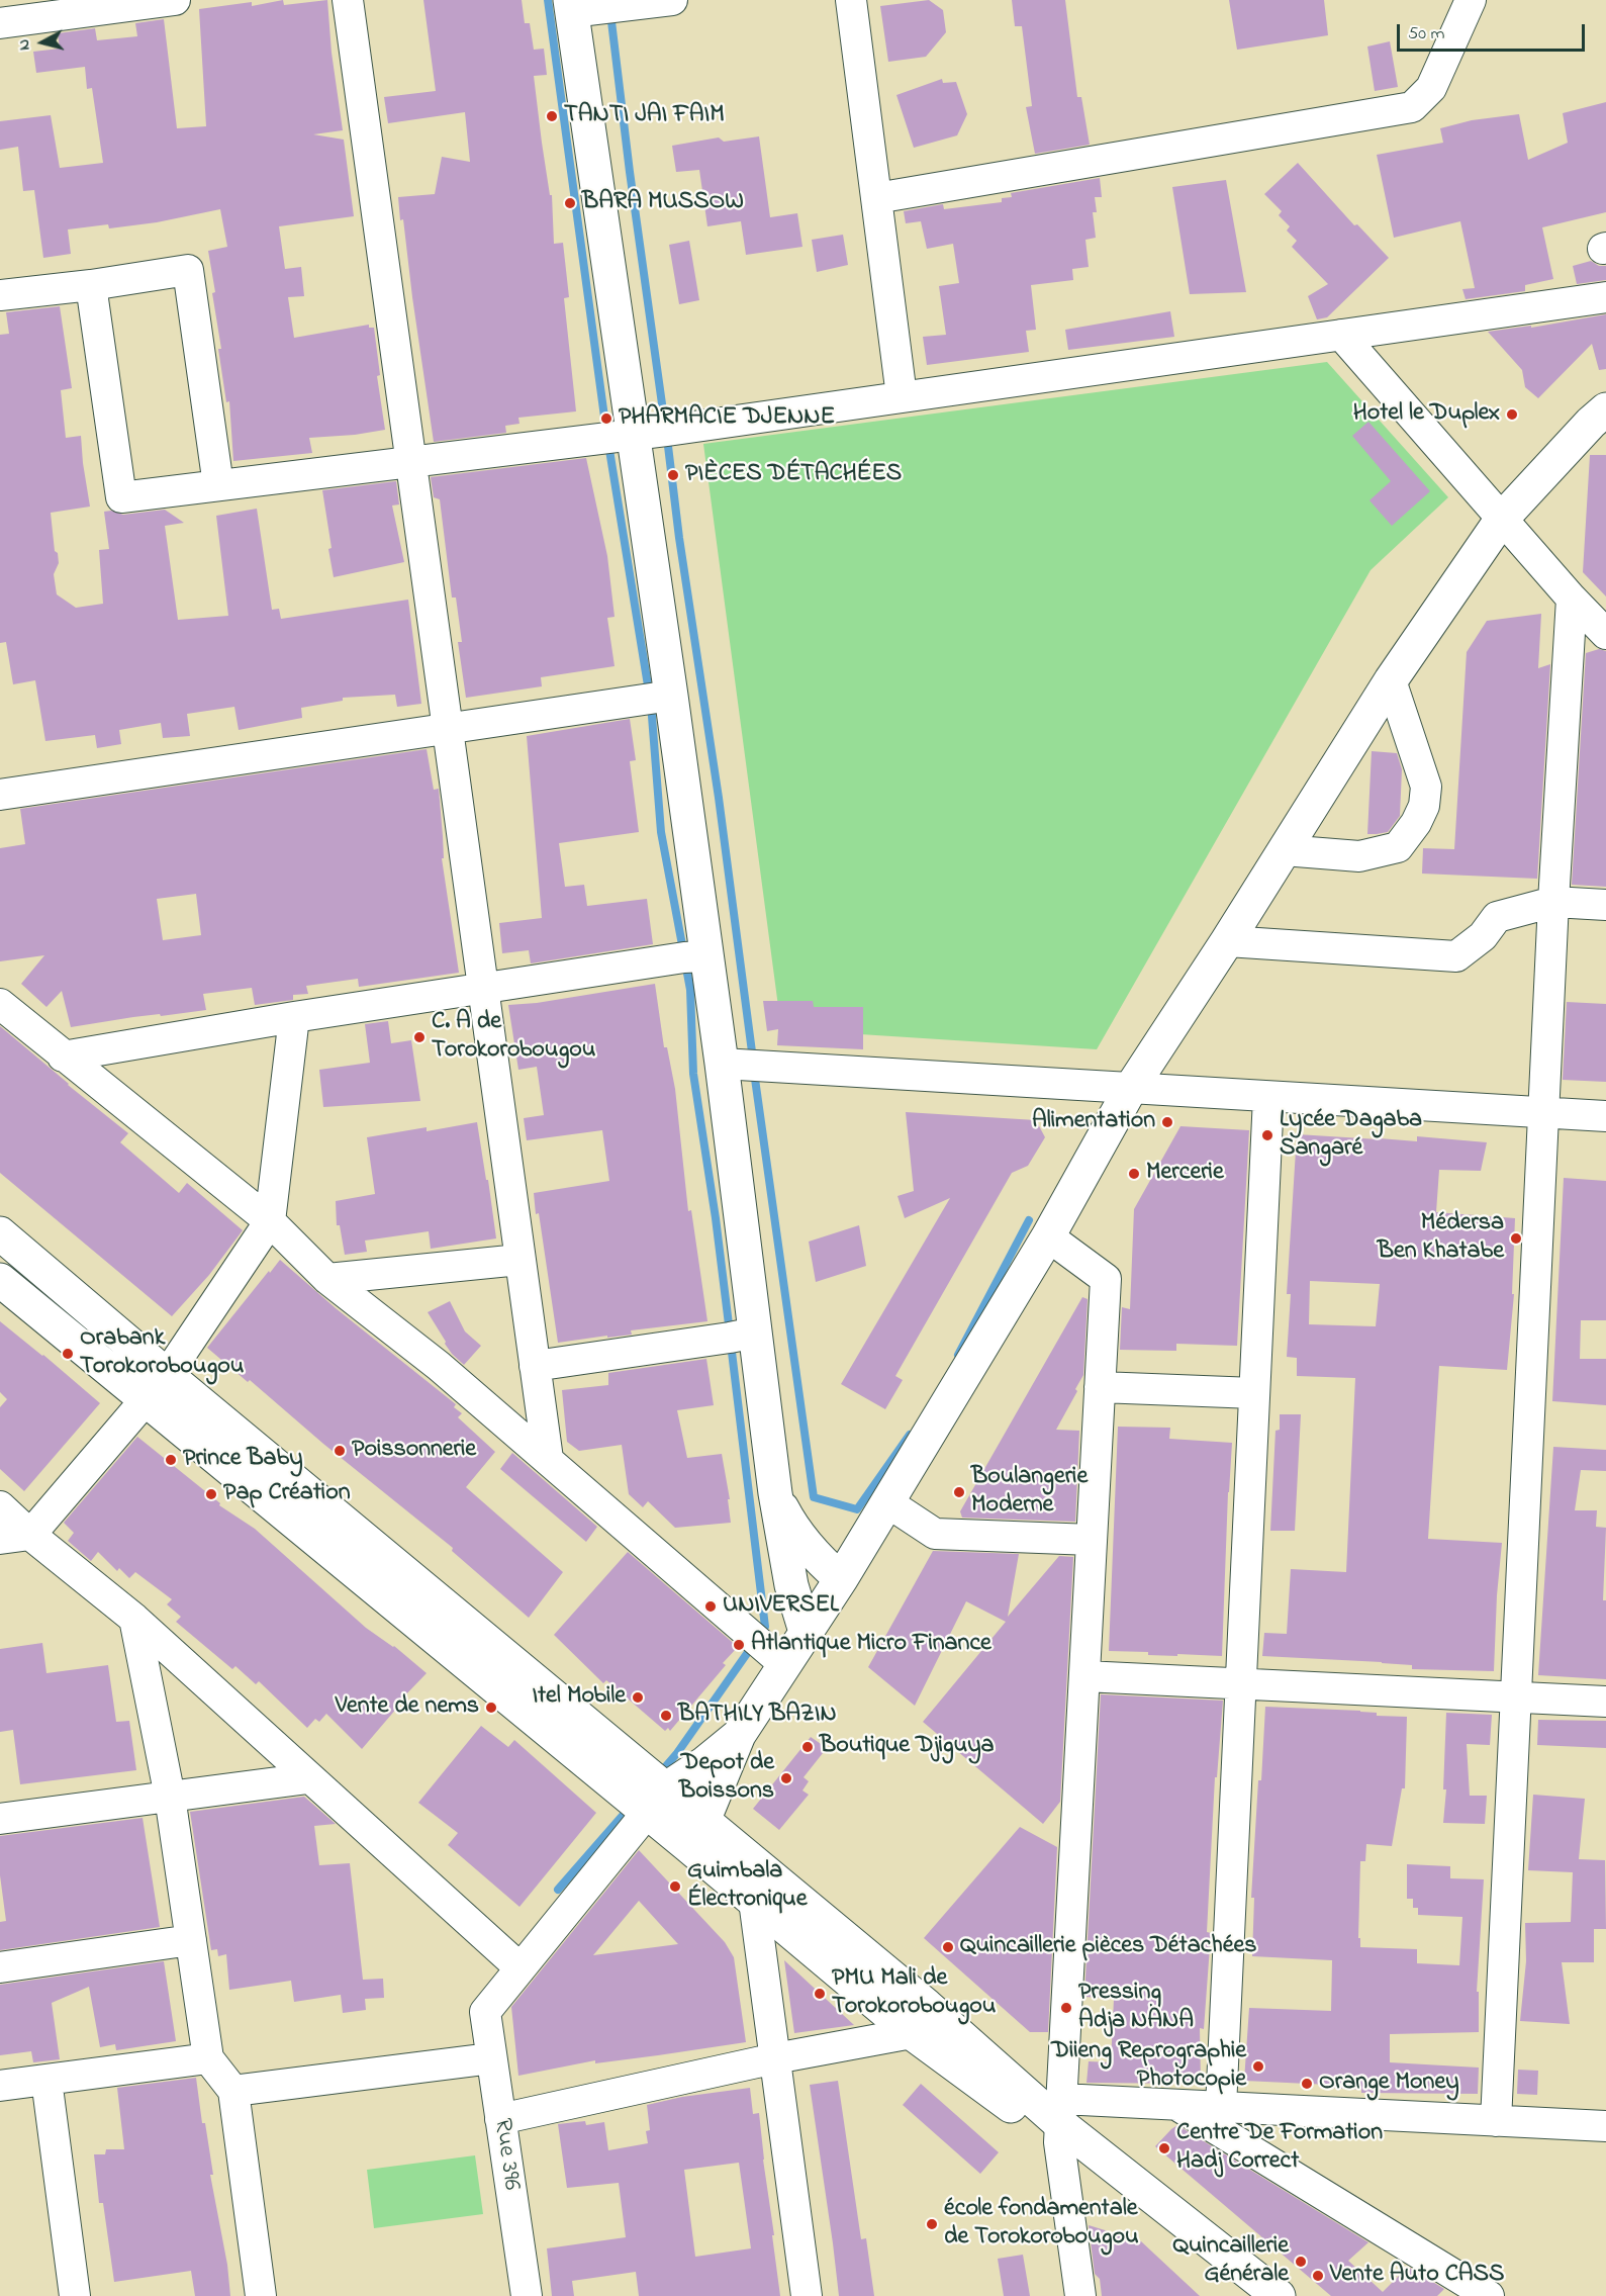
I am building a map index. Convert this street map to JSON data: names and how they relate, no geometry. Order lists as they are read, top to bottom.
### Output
{
  "streets": {
    "street": ["Rue 396"]
  },
  "places": [
    "TANTI JAI FAIM",
    "BARA MUSSOW",
    "Hotel le Duplex",
    "PHARMACIE DJENNE",
    "PIÈCES DÉTACHÉES",
    "C. A de Torokorobougou",
    "Alimentation",
    "Lycée Dagaba Sangaré",
    "Mercerie",
    "Médersa Ben Khatabe",
    "Orabank Torokorobougou",
    "Poissonnerie",
    "Prince Baby",
    "Boulangerie Moderne",
    "Pap Création",
    "UNIVERSEL",
    "Atlantique Micro Finance",
    "Itel Mobile",
    "Vente de nems",
    "BATHILY BAZIN",
    "Boutique Djiguya",
    "Depot de Boissons",
    "Guimbala Électronique",
    "Quincaillerie pièces Détachées",
    "PMU Mali de Torokorobougou",
    "Pressing Adja NANA",
    "Diieng Reprographie Photocopie",
    "Orange Money",
    "Centre De Formation Hadj Correct",
    "école fondamentale de Torokorobougou",
    "Quincaillerie Générale",
    "Vente Auto CASS"
  ],
  "scale_bar": "50 m",
  "north": "left"
}
